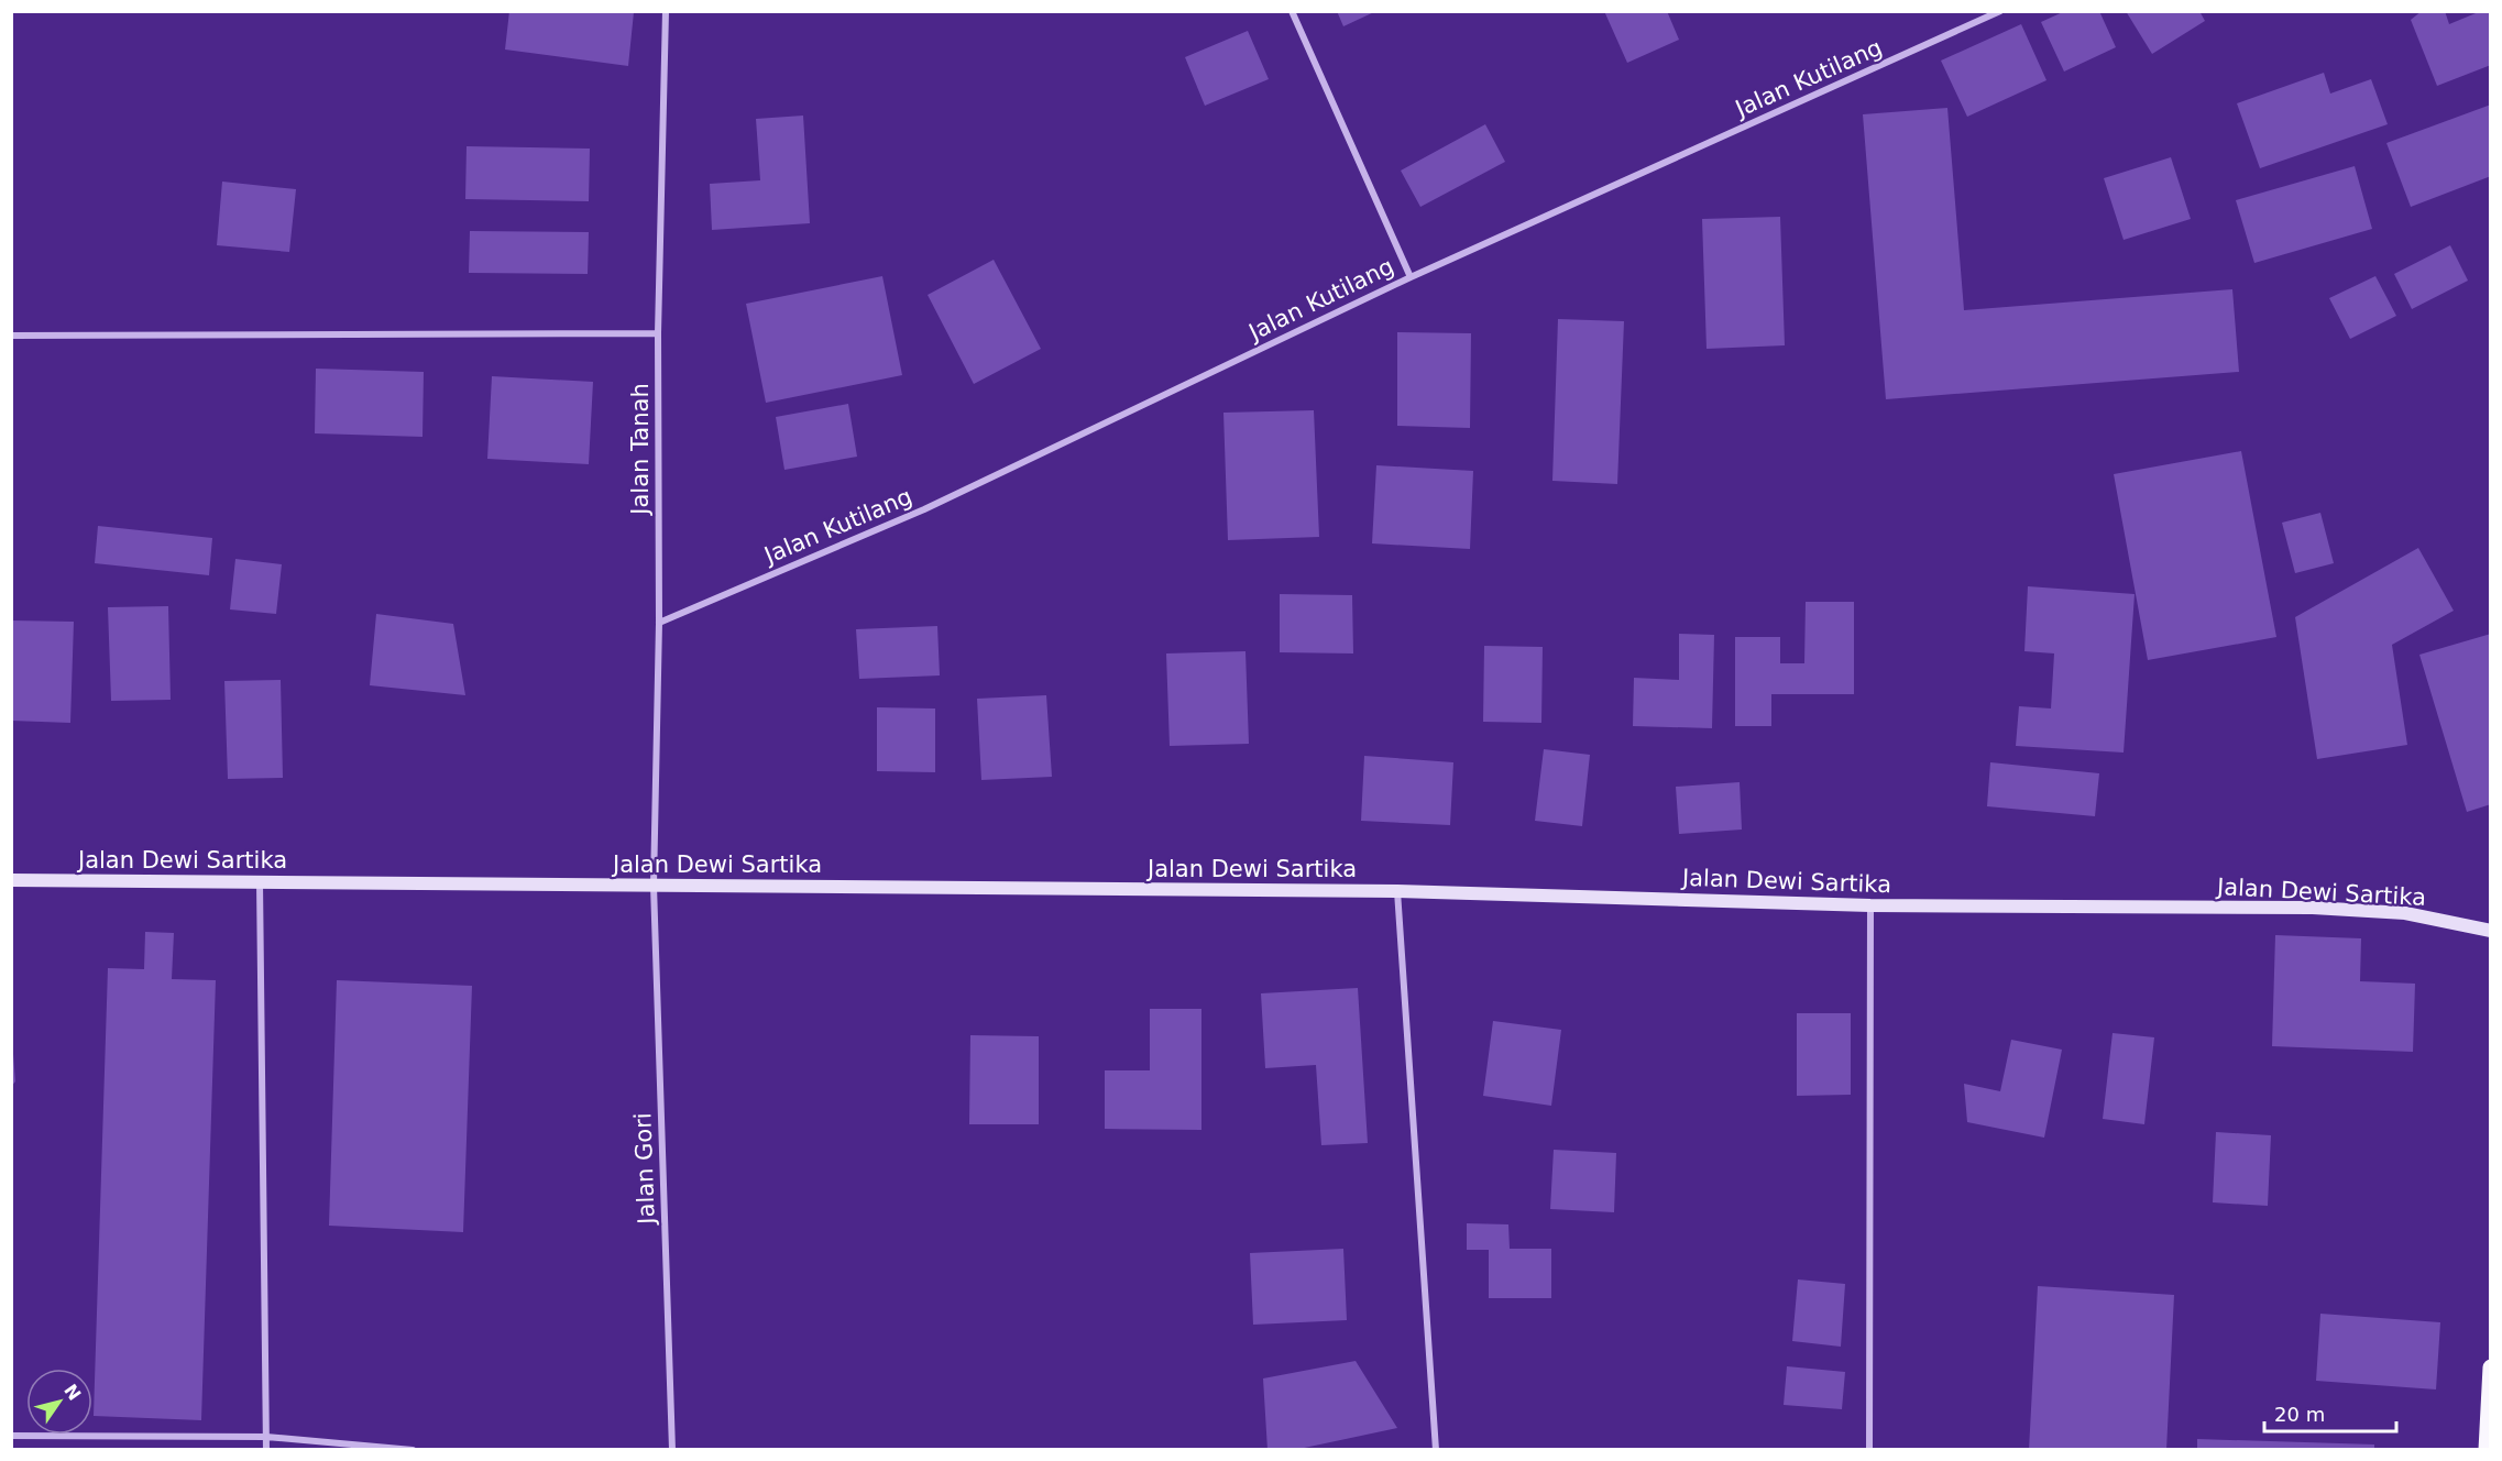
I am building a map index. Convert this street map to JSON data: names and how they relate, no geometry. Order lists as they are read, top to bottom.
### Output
{
  "streets": {
    "main road": ["Jalan Dewi Sartika"],
    "street": ["Jalan Kutilang", "Jalan Tanah", "Jalan Gori"]
  },
  "crossings": [
    ["Jalan Kutilang", "Jalan Tanah"],
    ["Jalan Tanah", "Jalan Dewi Sartika"],
    ["Jalan Tanah", "Jalan Gori"],
    ["Jalan Dewi Sartika", "Jalan Gori"]
  ],
  "scale_bar": "20 m",
  "north": "top right"
}
